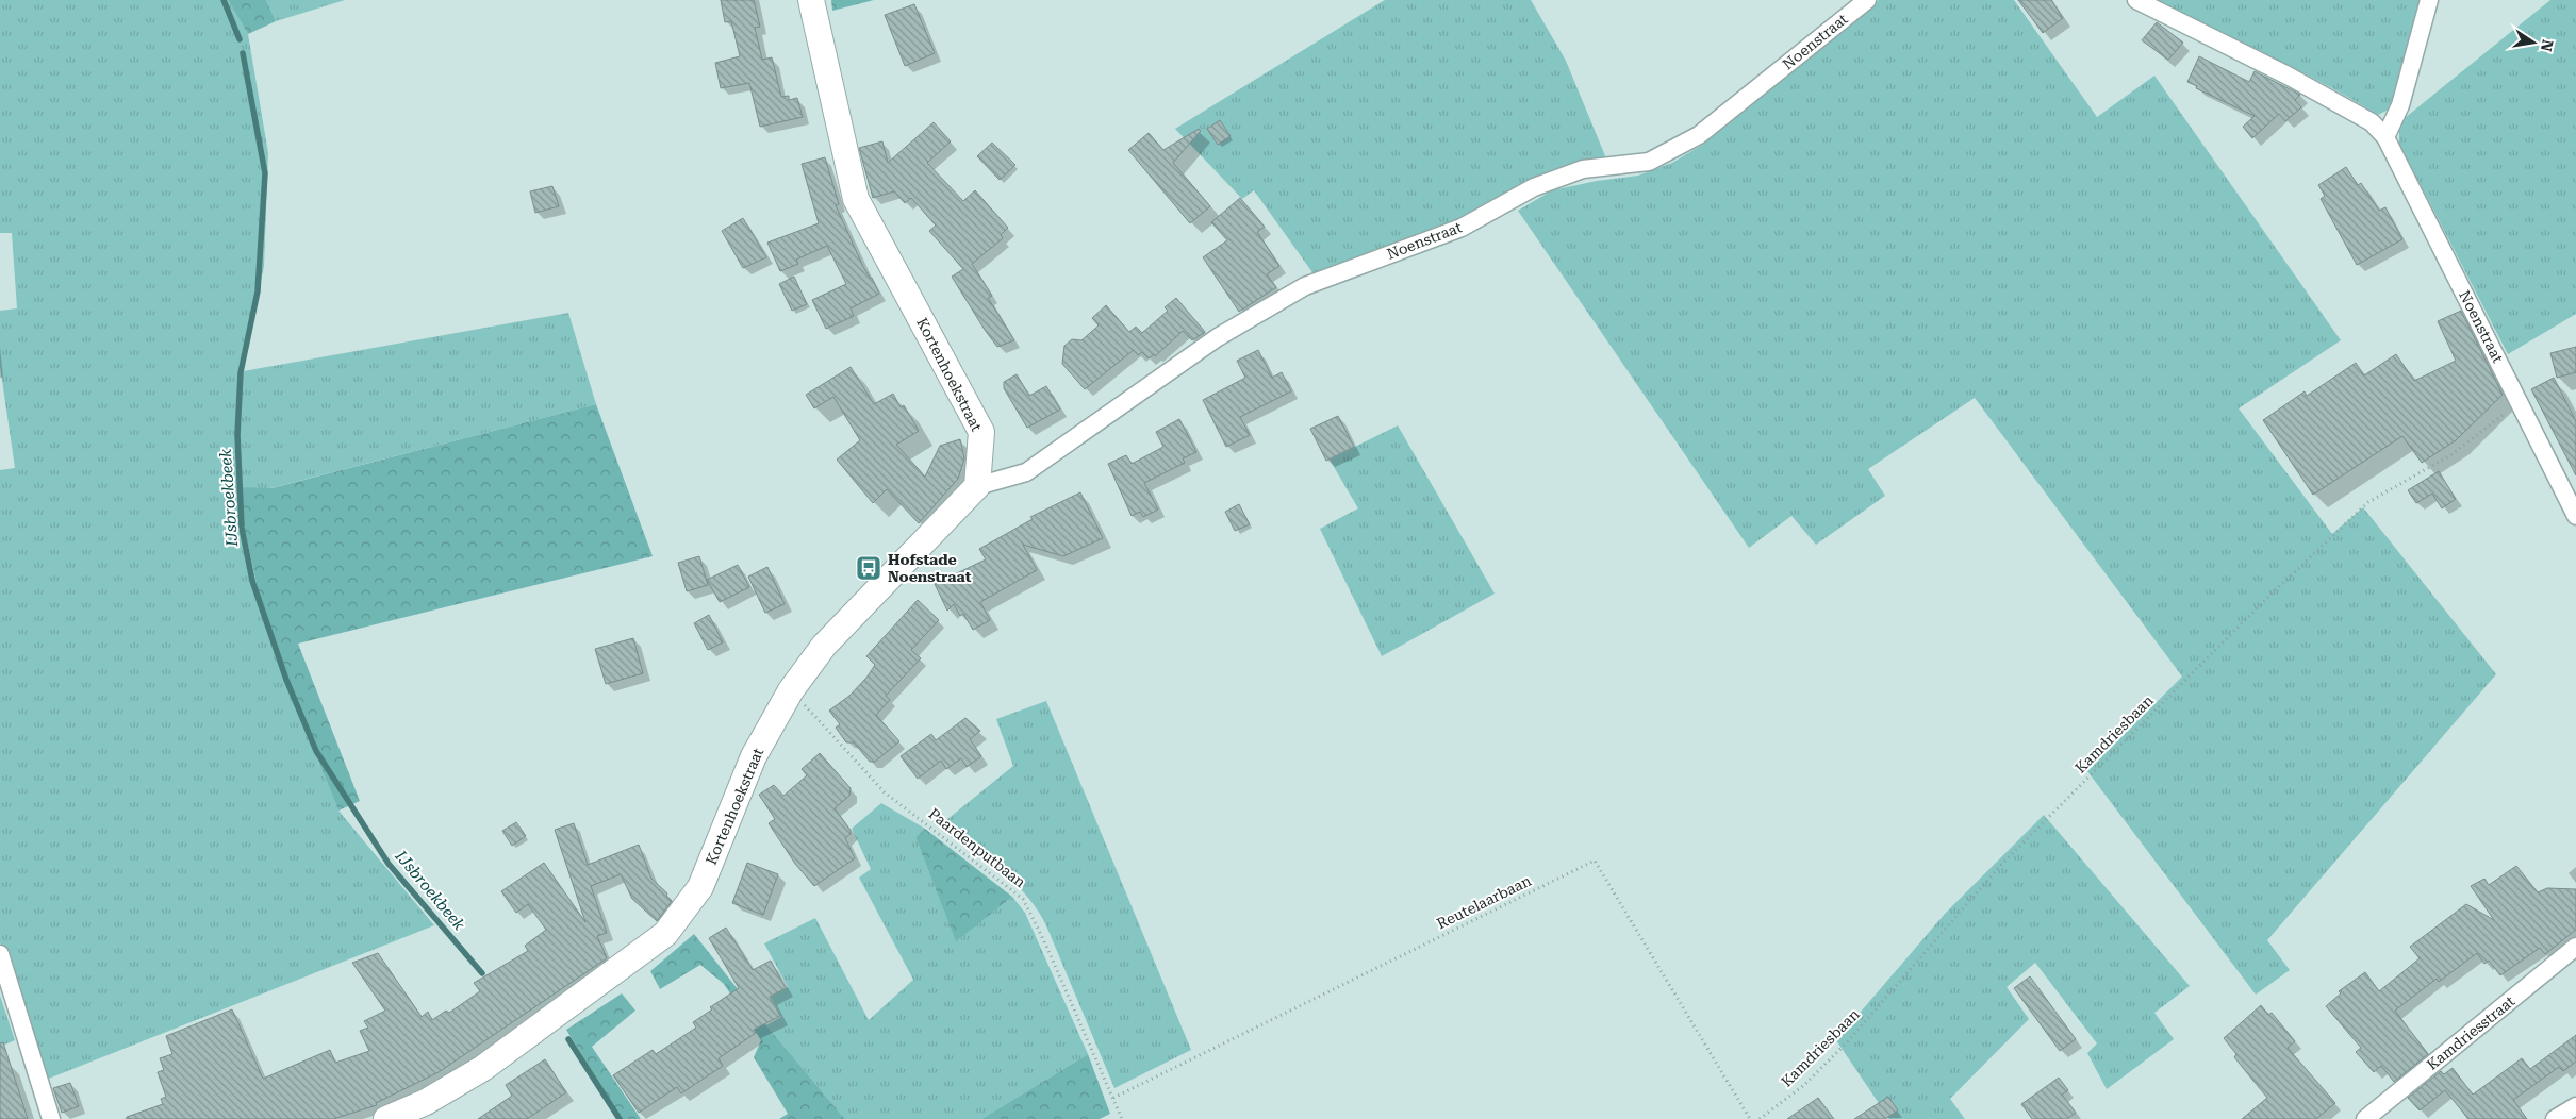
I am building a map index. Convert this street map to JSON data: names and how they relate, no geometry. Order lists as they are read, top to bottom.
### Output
{
  "streets": {
    "street": ["Noenstraat", "Kortenhoekstraat", "Kamdriesstraat"],
    "path": ["Kamdriesbaan", "Paardenputbaan", "Reutelaarbaan"]
  },
  "crossings": [
    ["Noenstraat", "Kortenhoekstraat"],
    ["Noenstraat", "Kamdriesbaan"],
    ["Kortenhoekstraat", "Paardenputbaan"],
    ["Paardenputbaan", "Reutelaarbaan"]
  ],
  "water": ["IJsbroekbeek"],
  "places": {
    "bus stop": ["Hofstade Noenstraat"]
  },
  "north": "right"
}
